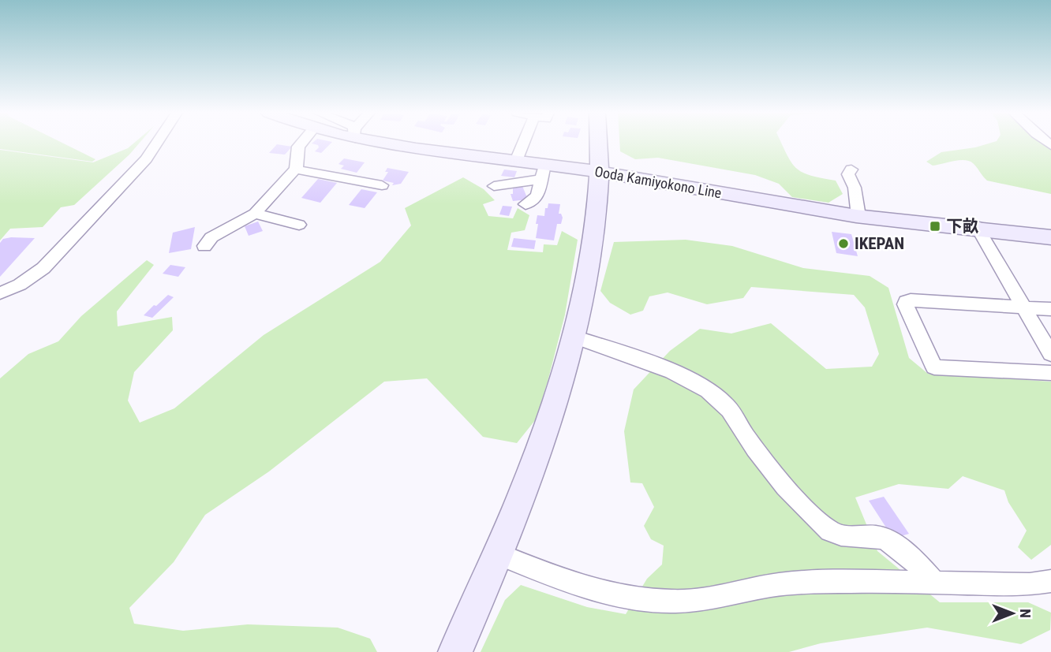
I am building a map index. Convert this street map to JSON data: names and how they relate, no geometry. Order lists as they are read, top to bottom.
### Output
{
  "streets": {
    "main road": ["Ooda Kamiyokono Line"]
  },
  "places": {
    "transit": ["下畝"],
    "other": ["IKEPAN"]
  },
  "north": "right"
}
